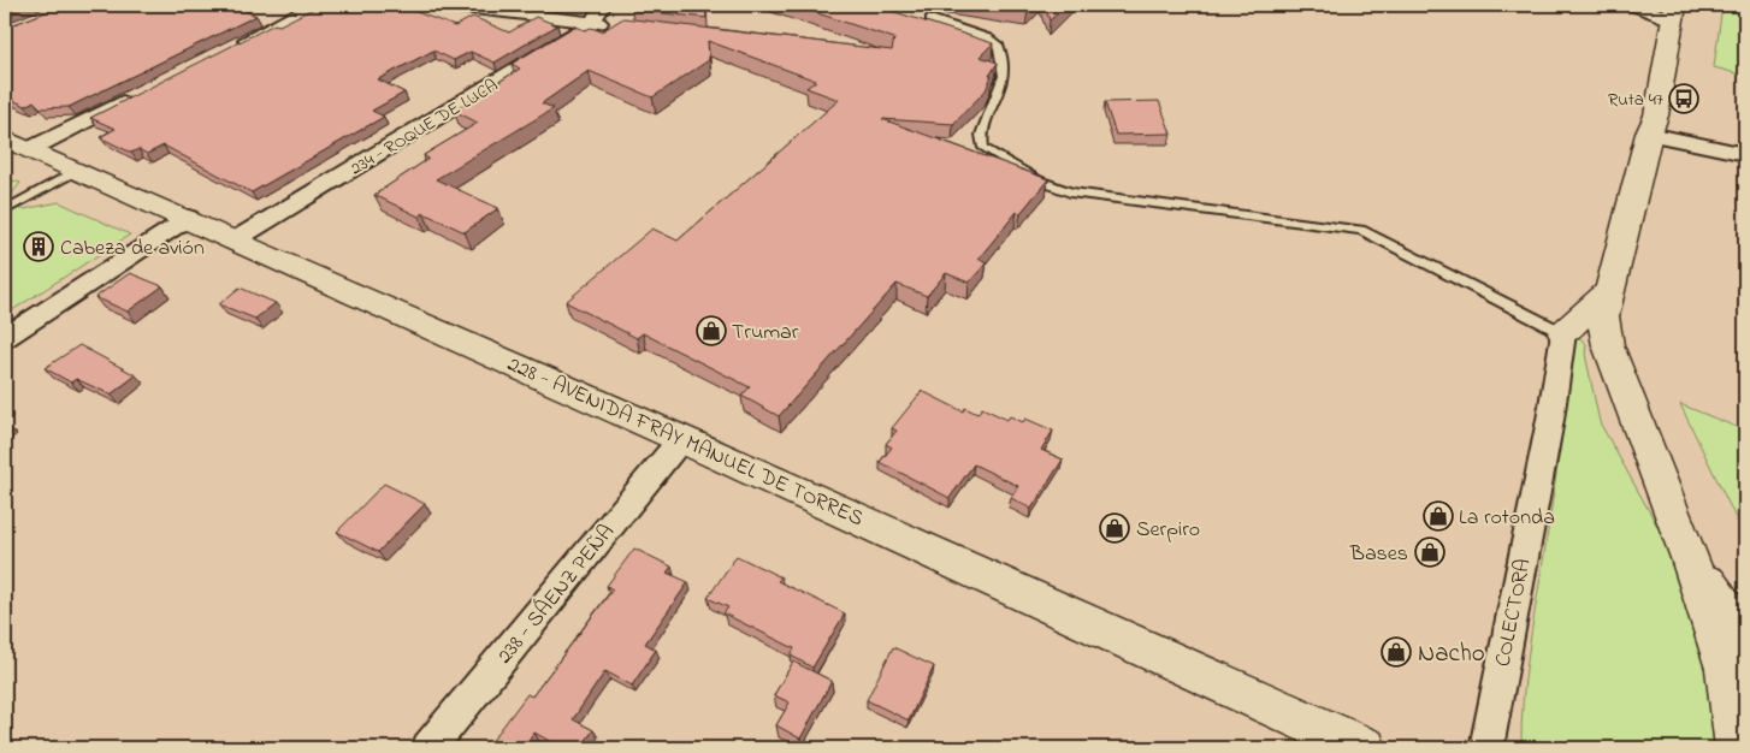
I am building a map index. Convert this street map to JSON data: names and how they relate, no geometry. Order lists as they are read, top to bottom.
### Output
{
  "streets": {
    "main road": ["228 - AVENIDA FRAY MANUEL DE TORRES"],
    "street": ["234 - ROQUE DE LUCA", "238 - SÁENZ PEÑA", "COLECTORA"]
  },
  "crossings": [
    ["234 - ROQUE DE LUCA", "228 - AVENIDA FRAY MANUEL DE TORRES"],
    ["228 - AVENIDA FRAY MANUEL DE TORRES", "238 - SÁENZ PEÑA"]
  ],
  "places": {
    "bus stop": ["Ruta 47"],
    "building": ["Cabeza de avión"],
    "shop": [
      "Trumar",
      "La rotonda",
      "Serpiro",
      "Bases",
      "Nacho"
    ]
  }
}
